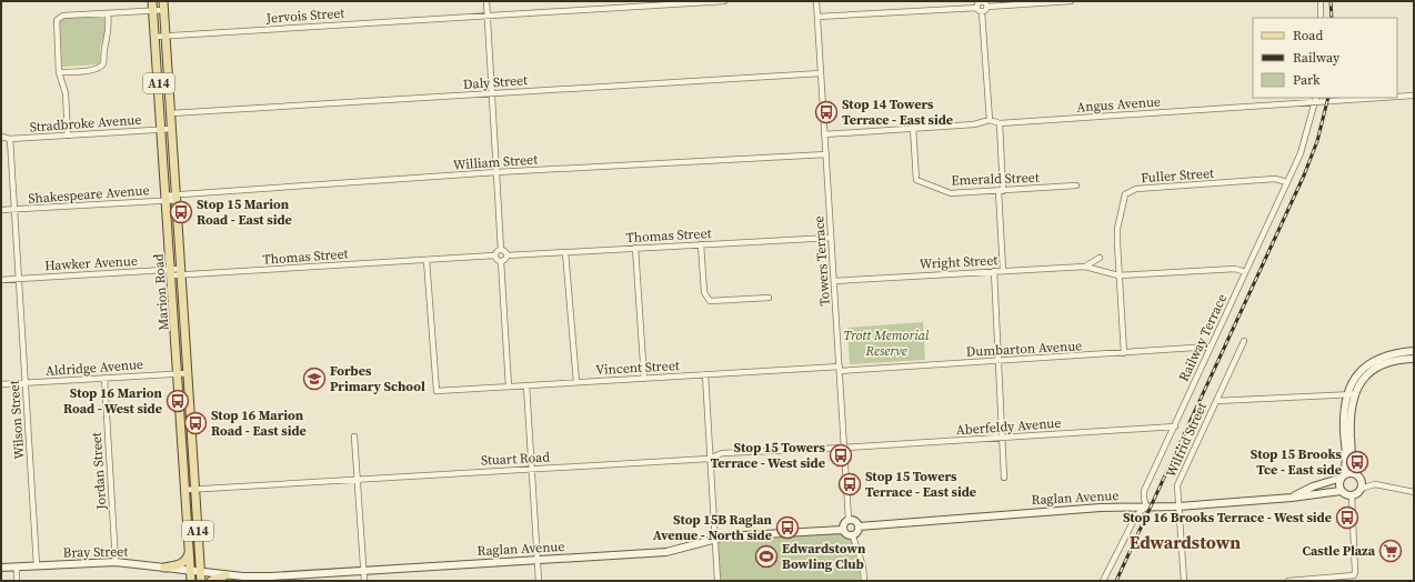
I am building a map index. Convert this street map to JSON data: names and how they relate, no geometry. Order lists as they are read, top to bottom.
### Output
{
  "streets": {
    "main road": ["A14", "Marion Road"],
    "street": [
      "Jervois Street",
      "Daly Street",
      "Angus Avenue",
      "Stradbroke Avenue",
      "William Street",
      "Fuller Street",
      "Emerald Street",
      "Shakespeare Avenue",
      "Thomas Street",
      "Towers Terrace",
      "Wright Street",
      "Hawker Avenue",
      "Railway Terrace",
      "Dumbarton Avenue",
      "Aldridge Avenue",
      "Vincent Street",
      "Wilson Street",
      "Aberfeldy Avenue",
      "Wilfrid Street",
      "Stuart Road",
      "Jordan Street",
      "Raglan Avenue",
      "Bray Street"
    ]
  },
  "crossings": [
    ["Jervois Street", "Marion Road"],
    ["Daly Street", "Towers Terrace"],
    ["Daly Street", "Marion Road"],
    ["Angus Avenue", "Railway Terrace"],
    ["Stradbroke Avenue", "Marion Road"],
    ["Stradbroke Avenue", "Wilson Street"],
    ["William Street", "Shakespeare Avenue"],
    ["William Street", "Towers Terrace"],
    ["William Street", "Marion Road"],
    ["Fuller Street", "Wright Street"],
    ["Fuller Street", "Railway Terrace"],
    ["Shakespeare Avenue", "Marion Road"],
    ["Shakespeare Avenue", "Wilson Street"],
    ["Thomas Street", "Towers Terrace"],
    ["Thomas Street", "Hawker Avenue"],
    ["Thomas Street", "Marion Road"],
    ["Thomas Street", "Vincent Street"],
    ["Towers Terrace", "Wright Street"],
    ["Towers Terrace", "Dumbarton Avenue"],
    ["Towers Terrace", "Vincent Street"],
    ["Towers Terrace", "Aberfeldy Avenue"],
    ["Towers Terrace", "Stuart Road"],
    ["Towers Terrace", "Raglan Avenue"],
    ["Wright Street", "Railway Terrace"],
    ["Hawker Avenue", "Marion Road"],
    ["Hawker Avenue", "Wilson Street"],
    ["Marion Road", "Aldridge Avenue"],
    ["Marion Road", "Stuart Road"],
    ["Marion Road", "Raglan Avenue"],
    ["Marion Road", "Bray Street"],
    ["Railway Terrace", "Dumbarton Avenue"],
    ["Railway Terrace", "Aberfeldy Avenue"],
    ["Railway Terrace", "Raglan Avenue"],
    ["Dumbarton Avenue", "Vincent Street"],
    ["Aldridge Avenue", "Wilson Street"],
    ["Aldridge Avenue", "Jordan Street"],
    ["Wilson Street", "Bray Street"],
    ["Aberfeldy Avenue", "Stuart Road"],
    ["Wilfrid Street", "Raglan Avenue"],
    ["Jordan Street", "Bray Street"],
    ["Raglan Avenue", "Bray Street"]
  ],
  "districts": ["Edwardstown"],
  "parks": ["Trott Memorial Reserve"],
  "places": {
    "bus stop": [
      "Stop 14 Towers Terrace - East side",
      "Stop 15 Marion Road - East side",
      "Stop 16 Marion Road - West side",
      "Stop 16 Marion Road - East side",
      "Stop 15 Towers Terrace - West side",
      "Stop 15 Brooks Tce - East side",
      "Stop 15 Towers Terrace - East side",
      "Stop 16 Brooks Terrace - West side",
      "Stop 15B Raglan Avenue - North side"
    ],
    "school or university": ["Forbes Primary School"],
    "supermarket": ["Castle Plaza"],
    "sports": ["Edwardstown Bowling Club"]
  },
  "legend": ["Road", "Railway", "Park"]
}
